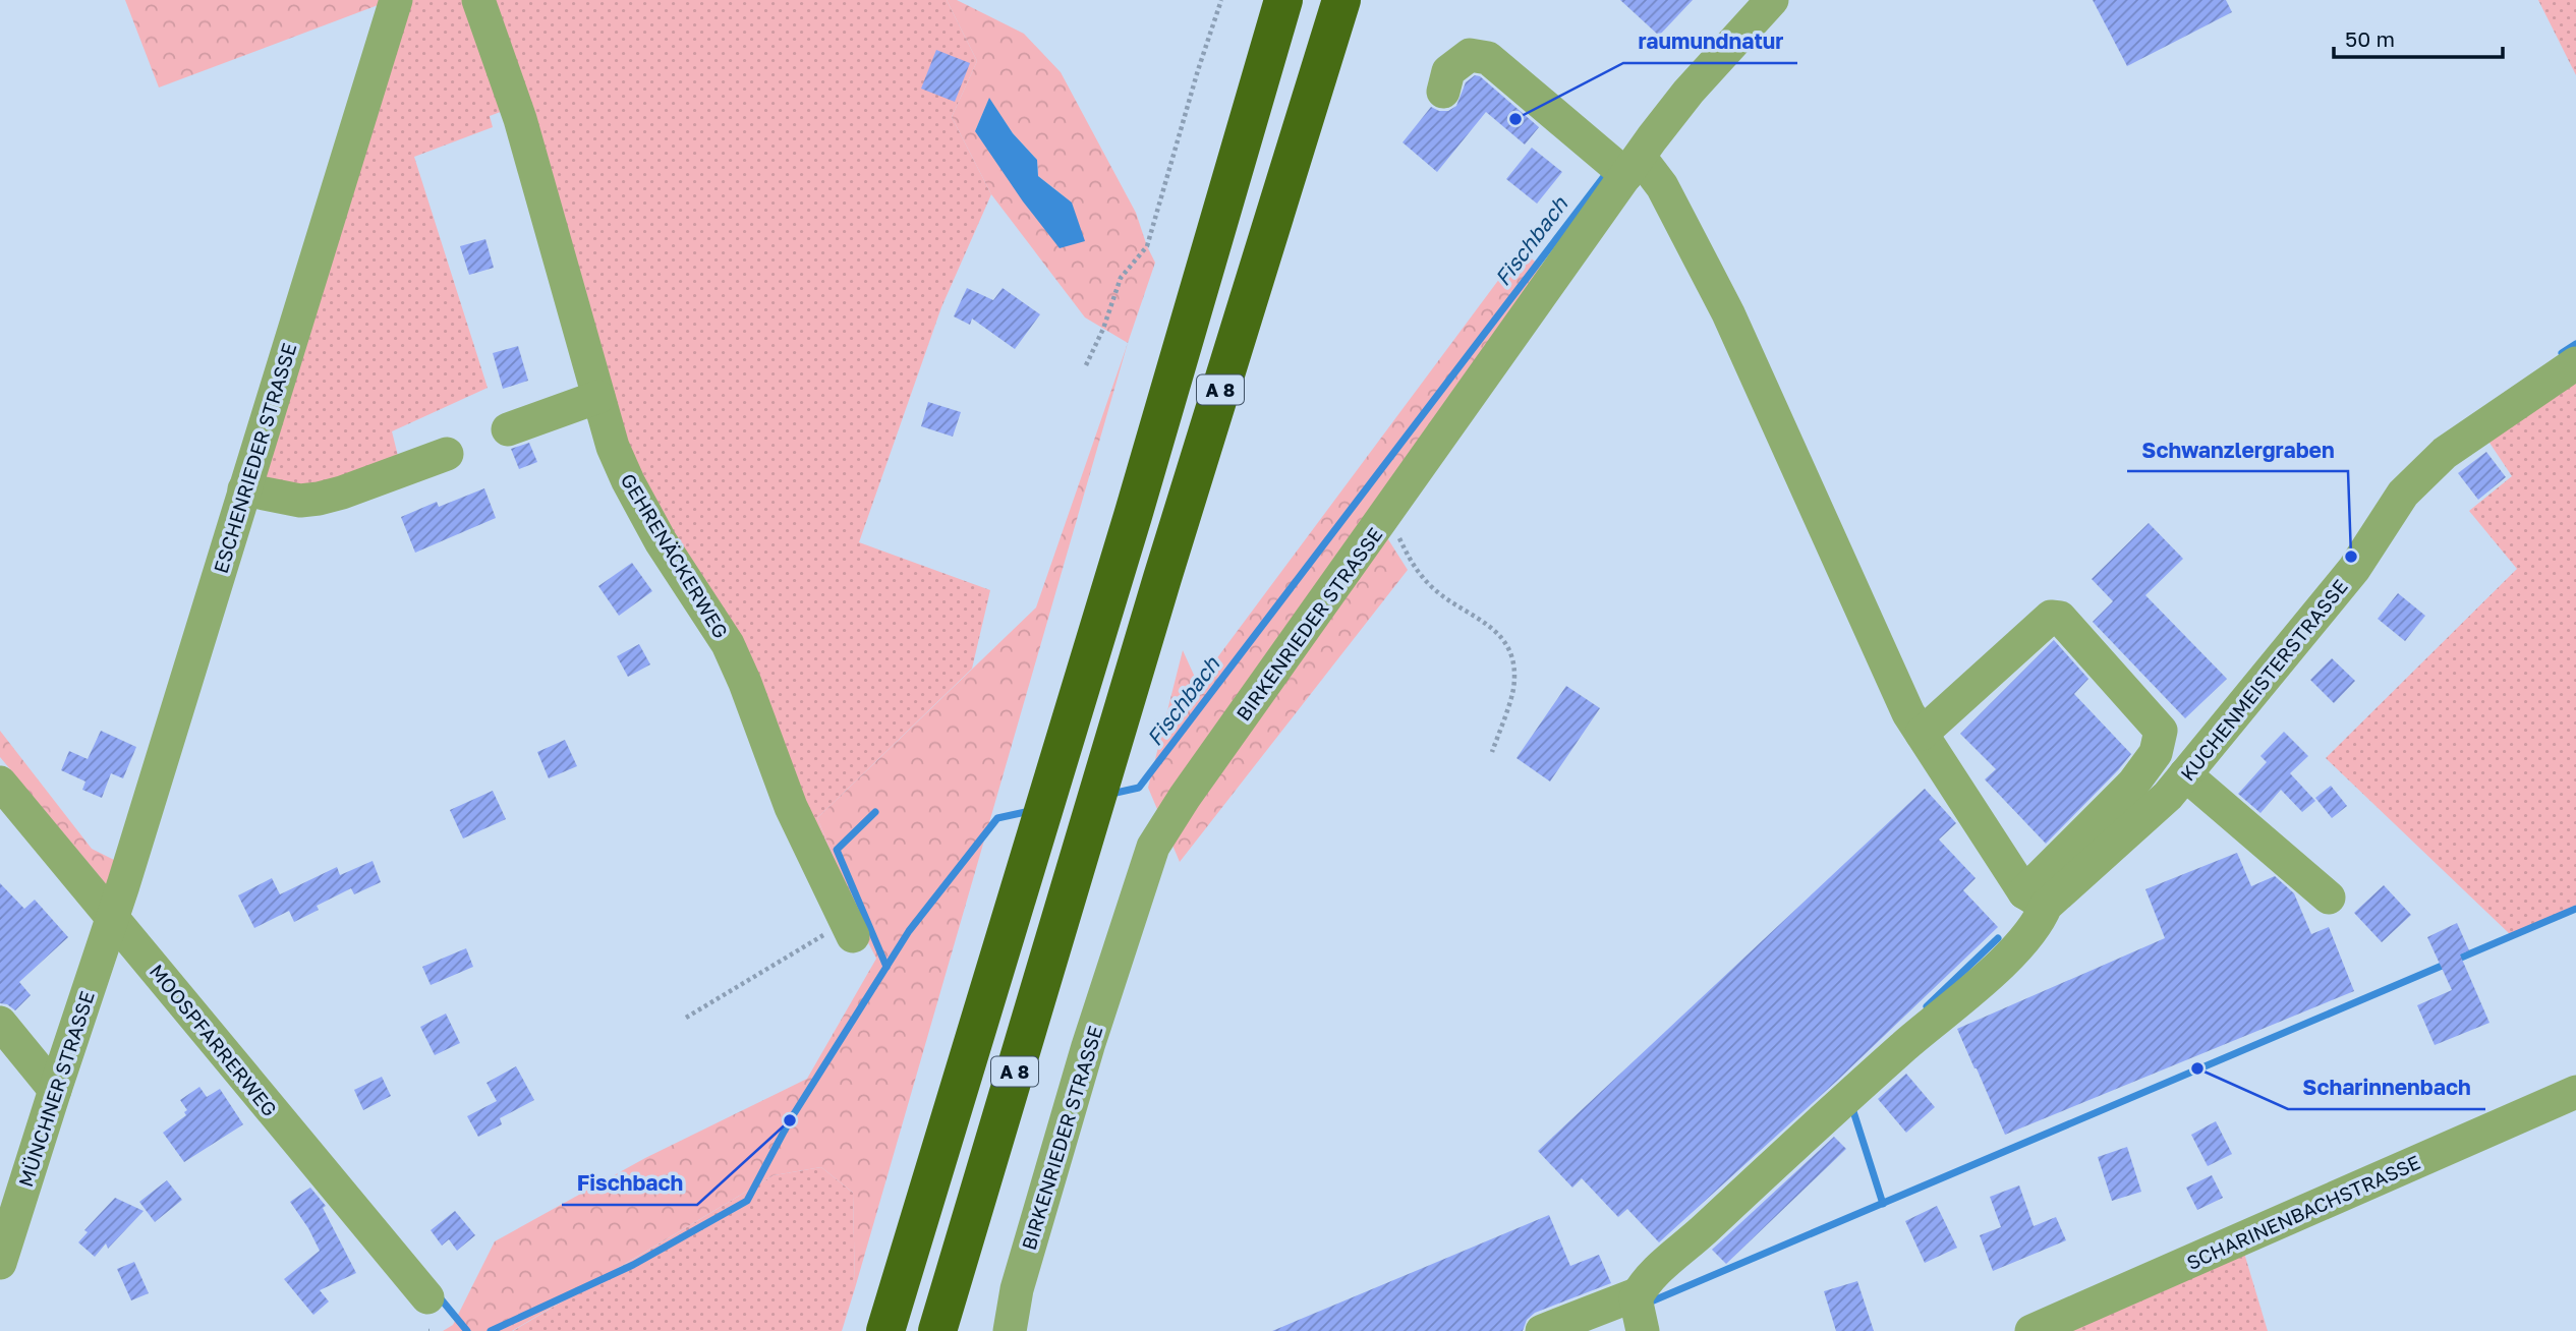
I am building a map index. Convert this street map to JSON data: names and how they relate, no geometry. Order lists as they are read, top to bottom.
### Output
{
  "streets": {
    "highway": ["A 8"],
    "street": [
      "ESCHENRIEDER STRASSE",
      "GEHRENÄCKERWEG",
      "BIRKENRIEDER STRASSE",
      "KUCHENMEISTERSTRASSE",
      "MOOSPFARRERWEG",
      "MÜNCHNER STRASSE",
      "SCHARINENBACHSTRASSE"
    ]
  },
  "crossings": [
    ["ESCHENRIEDER STRASSE", "MOOSPFARRERWEG"],
    ["ESCHENRIEDER STRASSE", "MÜNCHNER STRASSE"],
    ["MOOSPFARRERWEG", "MÜNCHNER STRASSE"]
  ],
  "water": ["Fischbach"],
  "places": [
    "raumundnatur",
    "Schwanzlergraben",
    "Scharinnenbach",
    "Fischbach"
  ],
  "scale_bar": "50 m"
}
